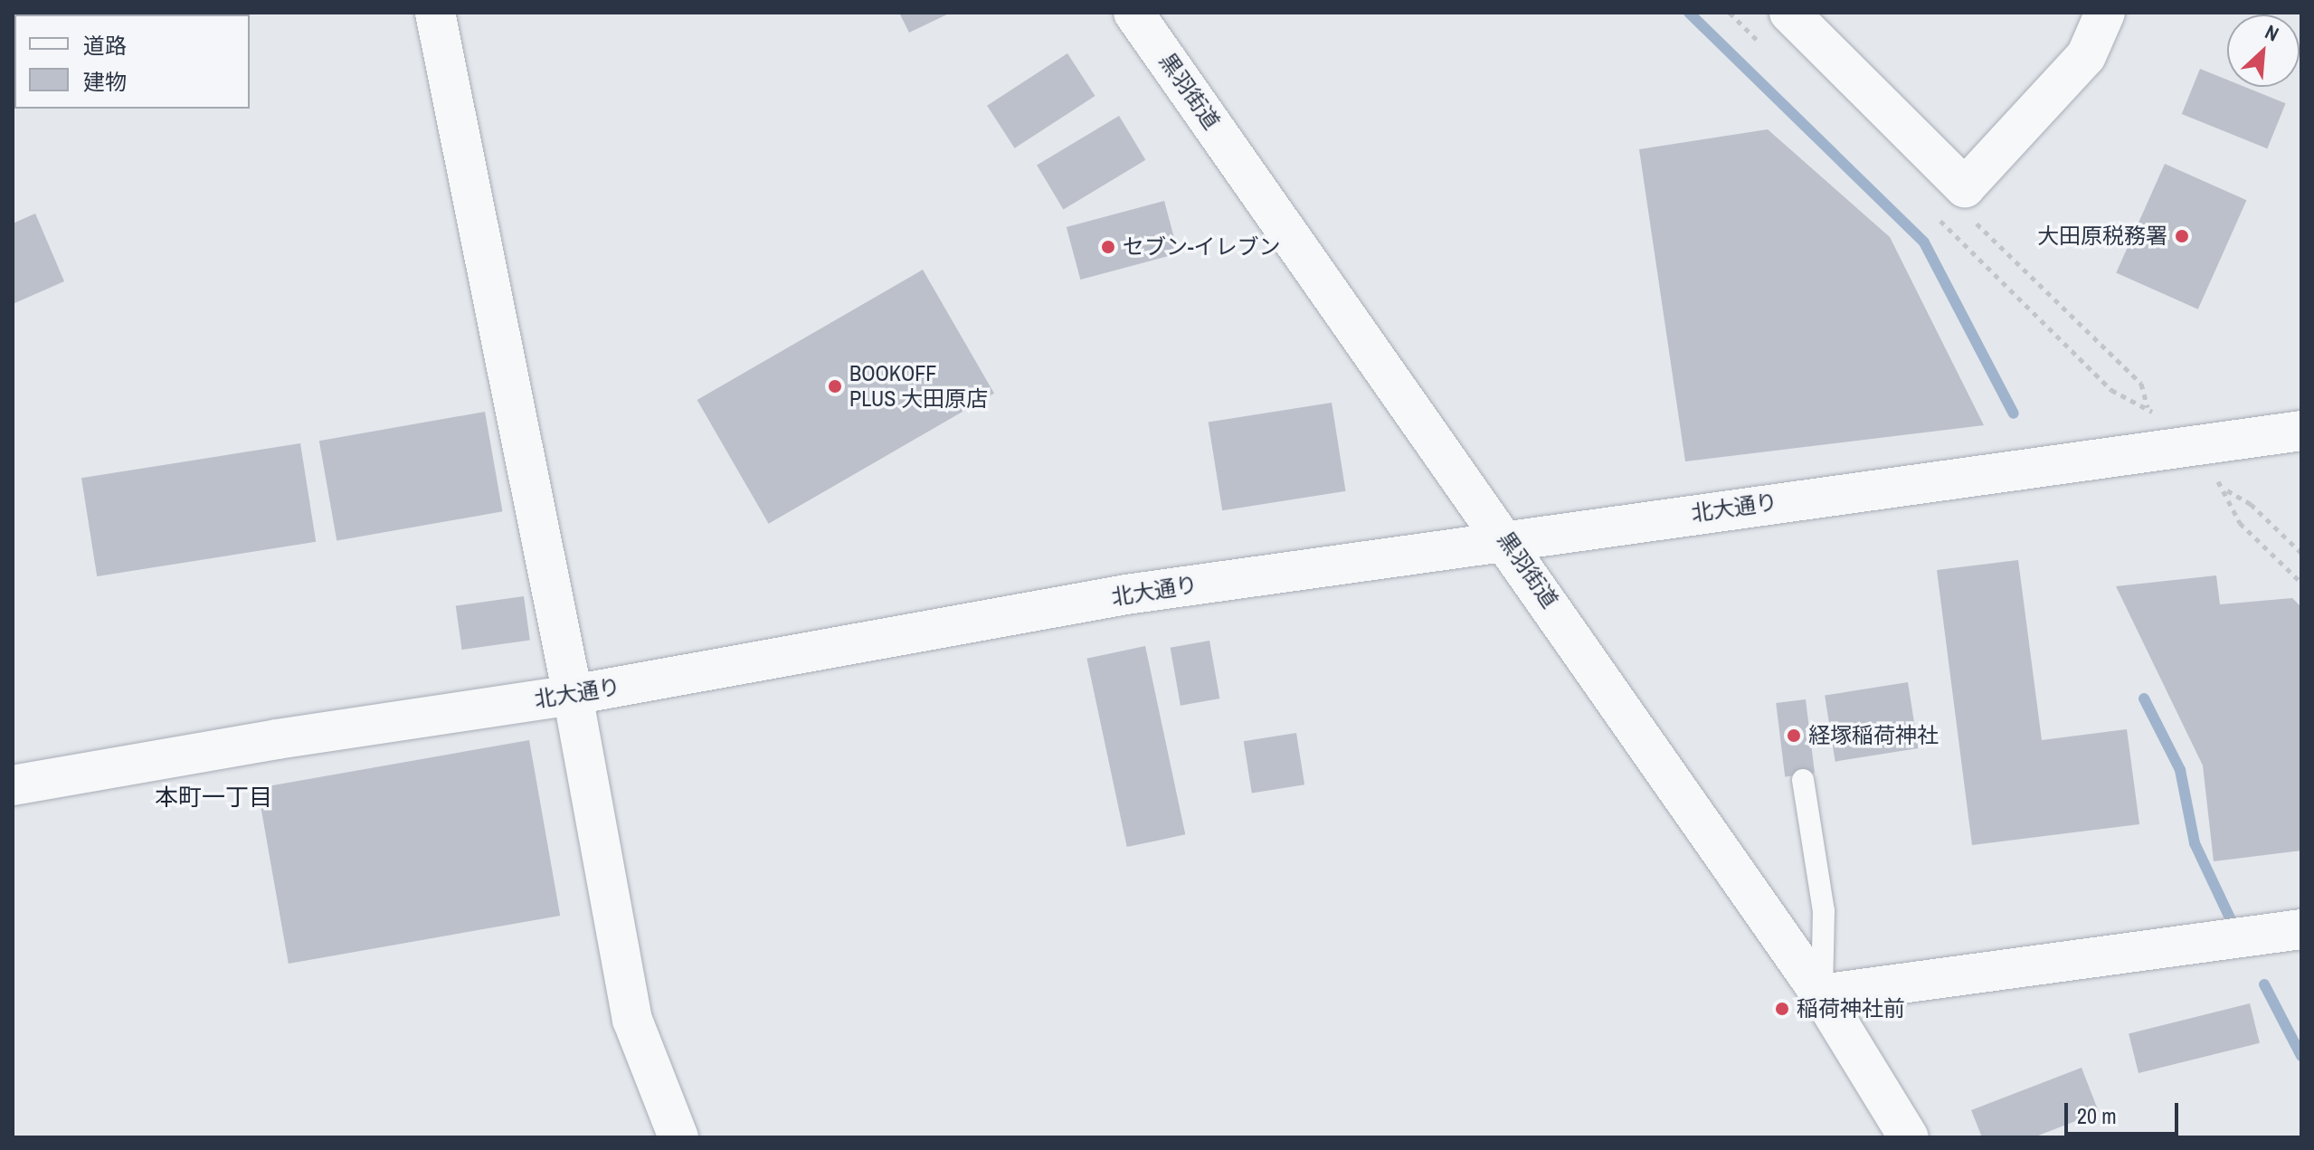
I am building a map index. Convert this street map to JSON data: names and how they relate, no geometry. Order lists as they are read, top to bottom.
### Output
{
  "streets": {
    "street": ["黒羽街道", "北大通り"]
  },
  "crossings": [
    ["黒羽街道", "北大通り"]
  ],
  "districts": ["本町一丁目"],
  "places": [
    "大田原税務署",
    "セブン-イレブン",
    "BOOKOFF PLUS 大田原店",
    "経塚稲荷神社",
    "稲荷神社前"
  ],
  "legend": ["道路", "建物"],
  "scale_bar": "20 m",
  "north": "top right"
}
